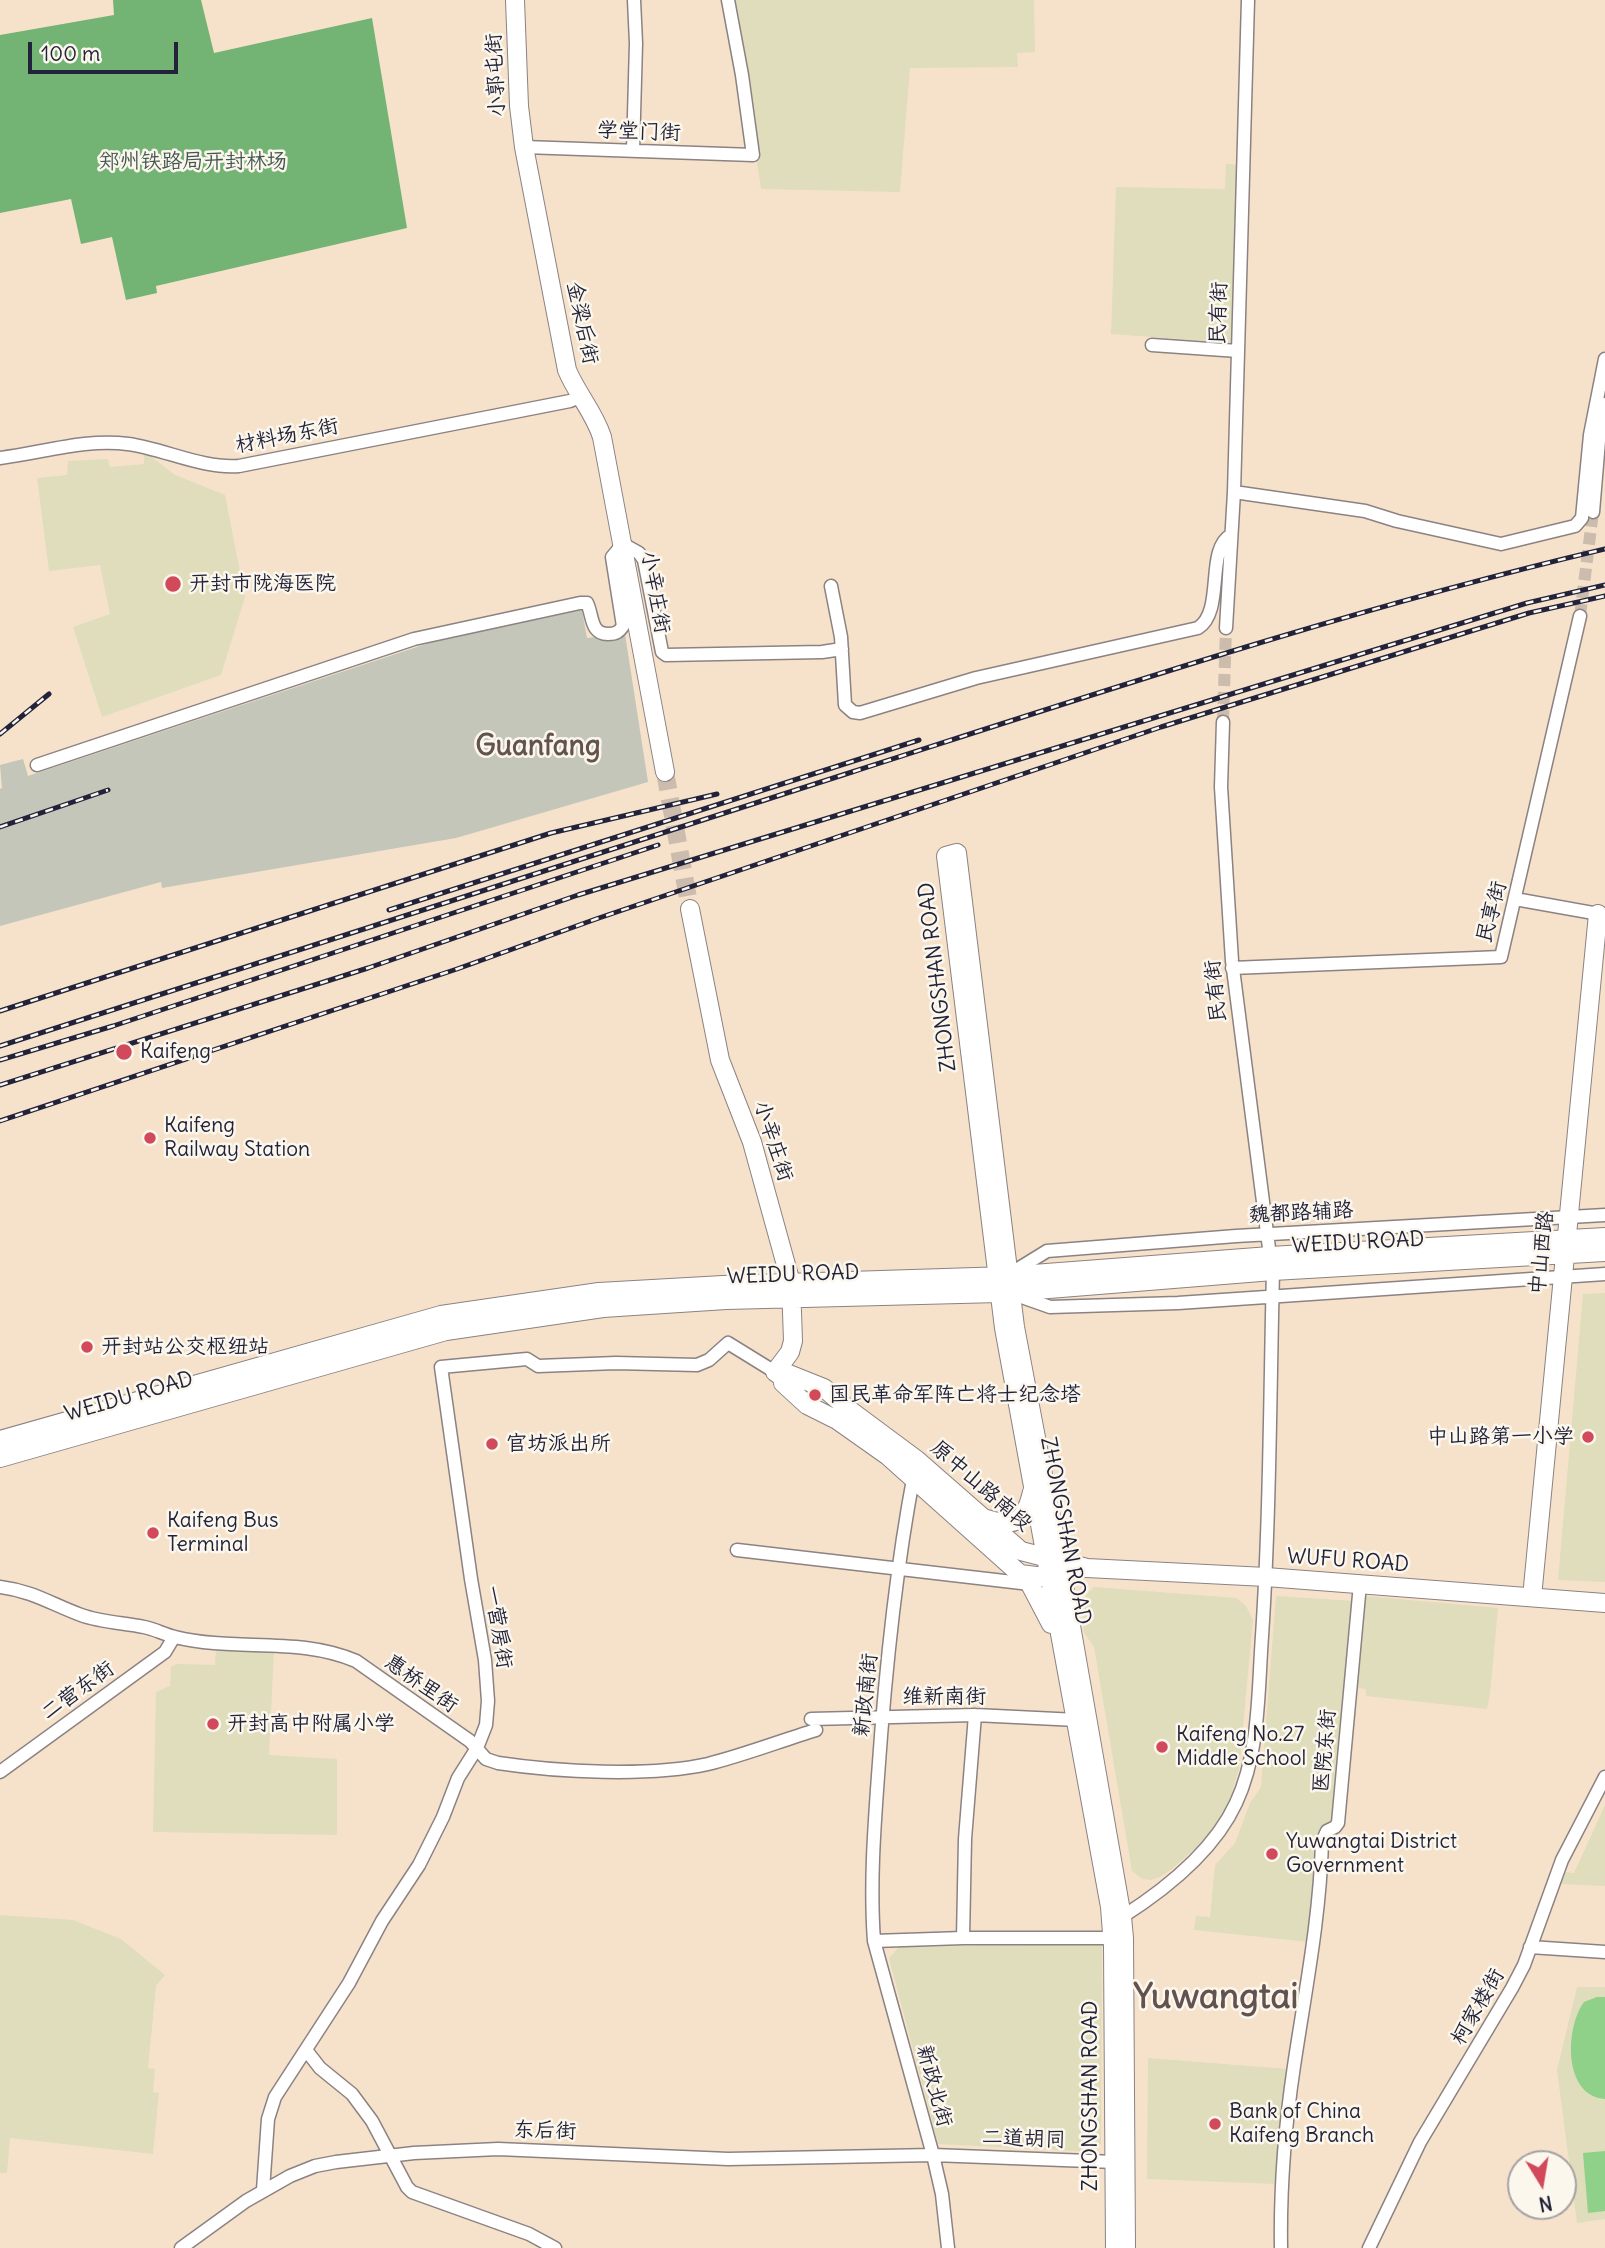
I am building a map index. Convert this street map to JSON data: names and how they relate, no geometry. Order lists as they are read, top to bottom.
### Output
{
  "streets": {
    "main road": [
      "小郭屯街",
      "金梁后街",
      "小辛庄街",
      "ZHONGSHAN ROAD",
      "WEIDU ROAD",
      "中山西路",
      "原中山路南段",
      "WUFU ROAD"
    ],
    "street": [
      "学堂门街",
      "民有街",
      "材料场东街",
      "民享街",
      "魏都路辅路",
      "一营房街",
      "惠桥里街",
      "二营东街",
      "新政南街",
      "维新南街",
      "医院东街",
      "柯家楼街",
      "新政北街",
      "东后街",
      "二道胡同"
    ]
  },
  "crossings": [
    ["小郭屯街", "学堂门街"],
    ["小郭屯街", "金梁后街"],
    ["学堂门街", "金梁后街"],
    ["民有街", "民享街"],
    ["民有街", "ZHONGSHAN ROAD"],
    ["民有街", "魏都路辅路"],
    ["民有街", "WEIDU ROAD"],
    ["民有街", "WUFU ROAD"],
    ["金梁后街", "材料场东街"],
    ["金梁后街", "小辛庄街"],
    ["小辛庄街", "WEIDU ROAD"],
    ["小辛庄街", "原中山路南段"],
    ["小辛庄街", "一营房街"],
    ["ZHONGSHAN ROAD", "魏都路辅路"],
    ["ZHONGSHAN ROAD", "WEIDU ROAD"],
    ["ZHONGSHAN ROAD", "原中山路南段"],
    ["ZHONGSHAN ROAD", "维新南街"],
    ["ZHONGSHAN ROAD", "二道胡同"],
    ["魏都路辅路", "WEIDU ROAD"],
    ["魏都路辅路", "中山西路"],
    ["WEIDU ROAD", "中山西路"],
    ["中山西路", "WUFU ROAD"],
    ["原中山路南段", "WUFU ROAD"],
    ["原中山路南段", "一营房街"],
    ["原中山路南段", "新政南街"],
    ["WUFU ROAD", "医院东街"],
    ["一营房街", "惠桥里街"],
    ["一营房街", "东后街"],
    ["惠桥里街", "二营东街"],
    ["惠桥里街", "维新南街"],
    ["新政南街", "维新南街"],
    ["新政南街", "新政北街"],
    ["新政北街", "东后街"],
    ["新政北街", "二道胡同"],
    ["东后街", "二道胡同"]
  ],
  "districts": ["Guanfang", "Yuwangtai"],
  "parks": ["郑州铁路局开封林场"],
  "places": [
    "开封市陇海医院",
    "Kaifeng",
    "Kaifeng Railway Station",
    "开封站公交枢纽站",
    "国民革命军阵亡将士纪念塔",
    "中山路第一小学",
    "官坊派出所",
    "Kaifeng Bus Terminal",
    "开封高中附属小学",
    "Kaifeng No.27 Middle School",
    "Yuwangtai District Government",
    "Bank of China Kaifeng Branch"
  ],
  "scale_bar": "100 m",
  "north": "bottom"
}
